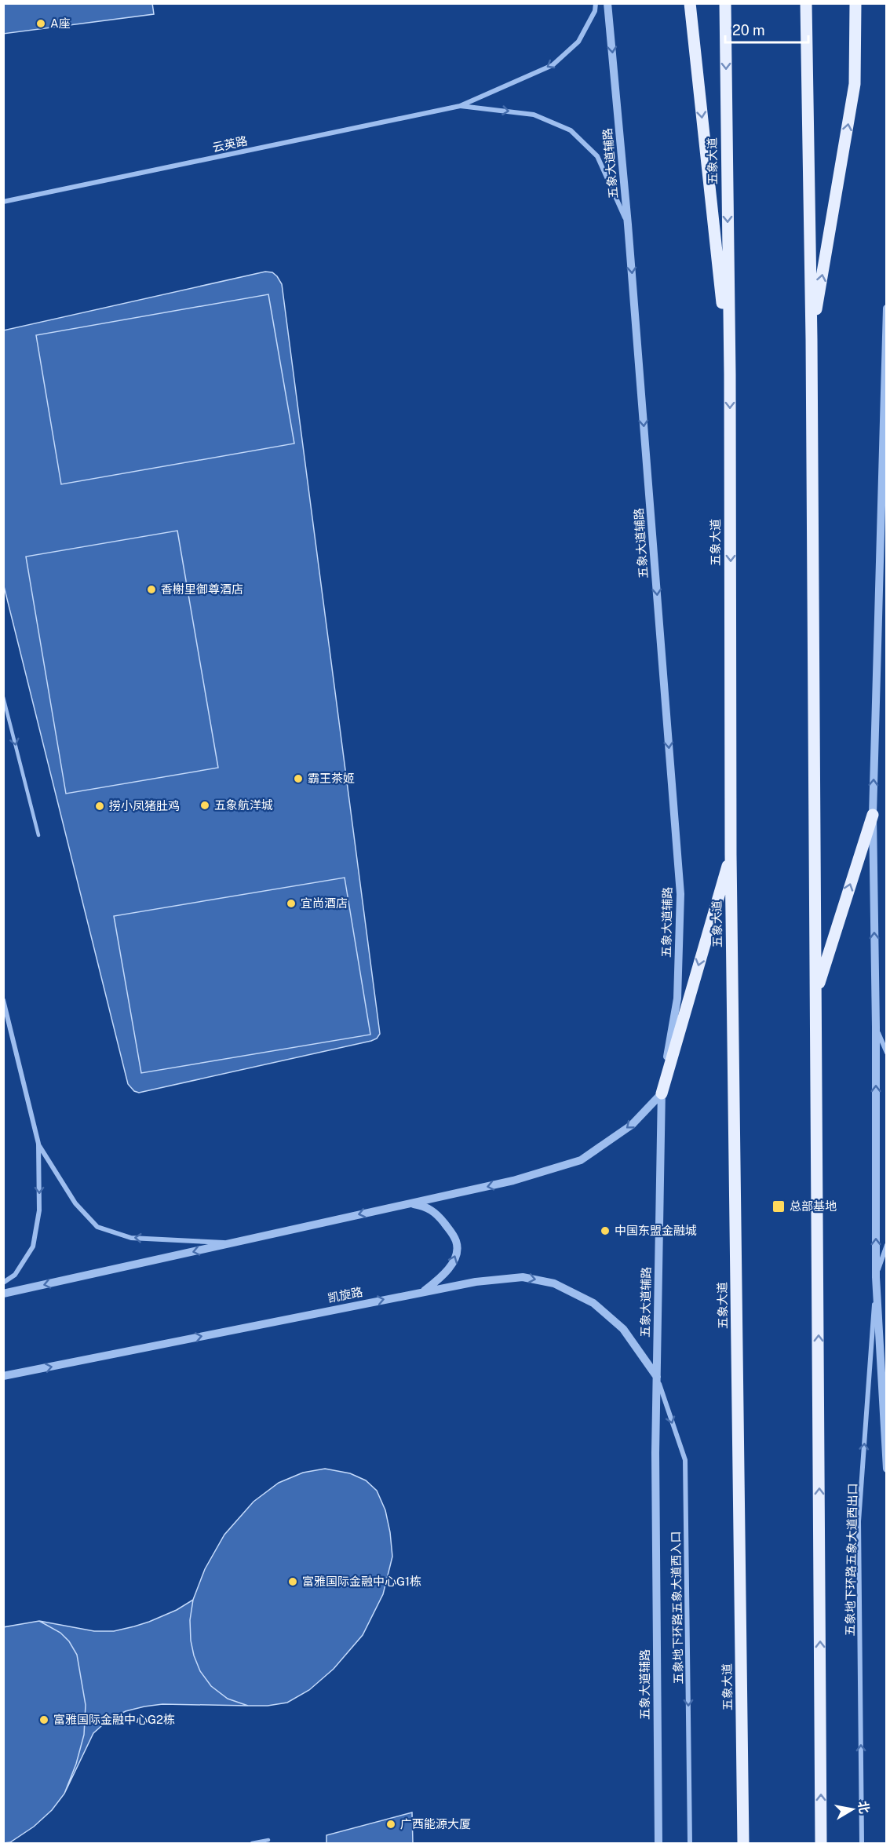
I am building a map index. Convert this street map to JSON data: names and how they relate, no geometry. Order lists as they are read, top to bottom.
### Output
{
  "streets": {
    "main road": ["五象大道"],
    "street": [
      "云英路",
      "五象大道辅路",
      "凯旋路",
      "五象地下环路五象大道西出口",
      "五象地下环路五象大道西入口"
    ]
  },
  "crossings": [
    ["五象大道辅路", "凯旋路"],
    ["五象大道辅路", "五象地下环路五象大道西入口"],
    ["凯旋路", "五象地下环路五象大道西入口"]
  ],
  "one_way": ["五象大道辅路", "凯旋路", "五象地下环路五象大道西入口"],
  "places": {
    "other": [
      "A座",
      "香榭里御尊酒店",
      "霸王茶姬",
      "五象航洋城",
      "捞小凤猪肚鸡",
      "宜尚酒店",
      "中国东盟金融城",
      "富雅国际金融中心G1栋",
      "富雅国际金融中心G2栋",
      "广西能源大厦"
    ],
    "transit": ["总部基地"]
  },
  "scale_bar": "20 m",
  "north": "right"
}
